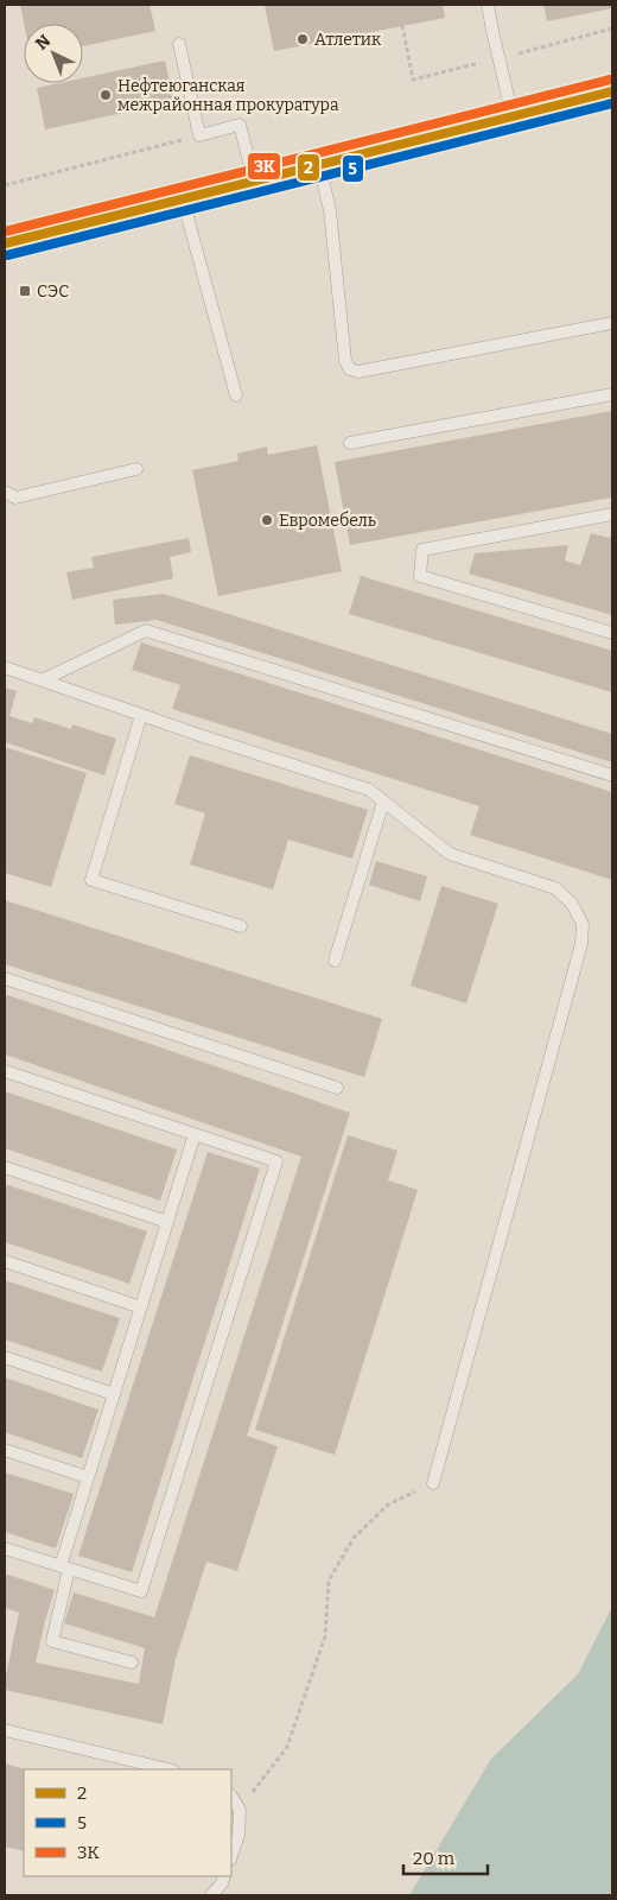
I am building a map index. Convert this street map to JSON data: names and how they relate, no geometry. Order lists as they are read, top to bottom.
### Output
{
  "places": {
    "other": ["Атлетик", "Нефтеюганская межрайонная прокуратура", "Евромебель"],
    "transit": ["СЭС"]
  },
  "lines": ["transit line 3К", "transit line 2", "transit line 5"],
  "legend": ["2", "5", "3К"],
  "scale_bar": "20 m",
  "north": "top left"
}
